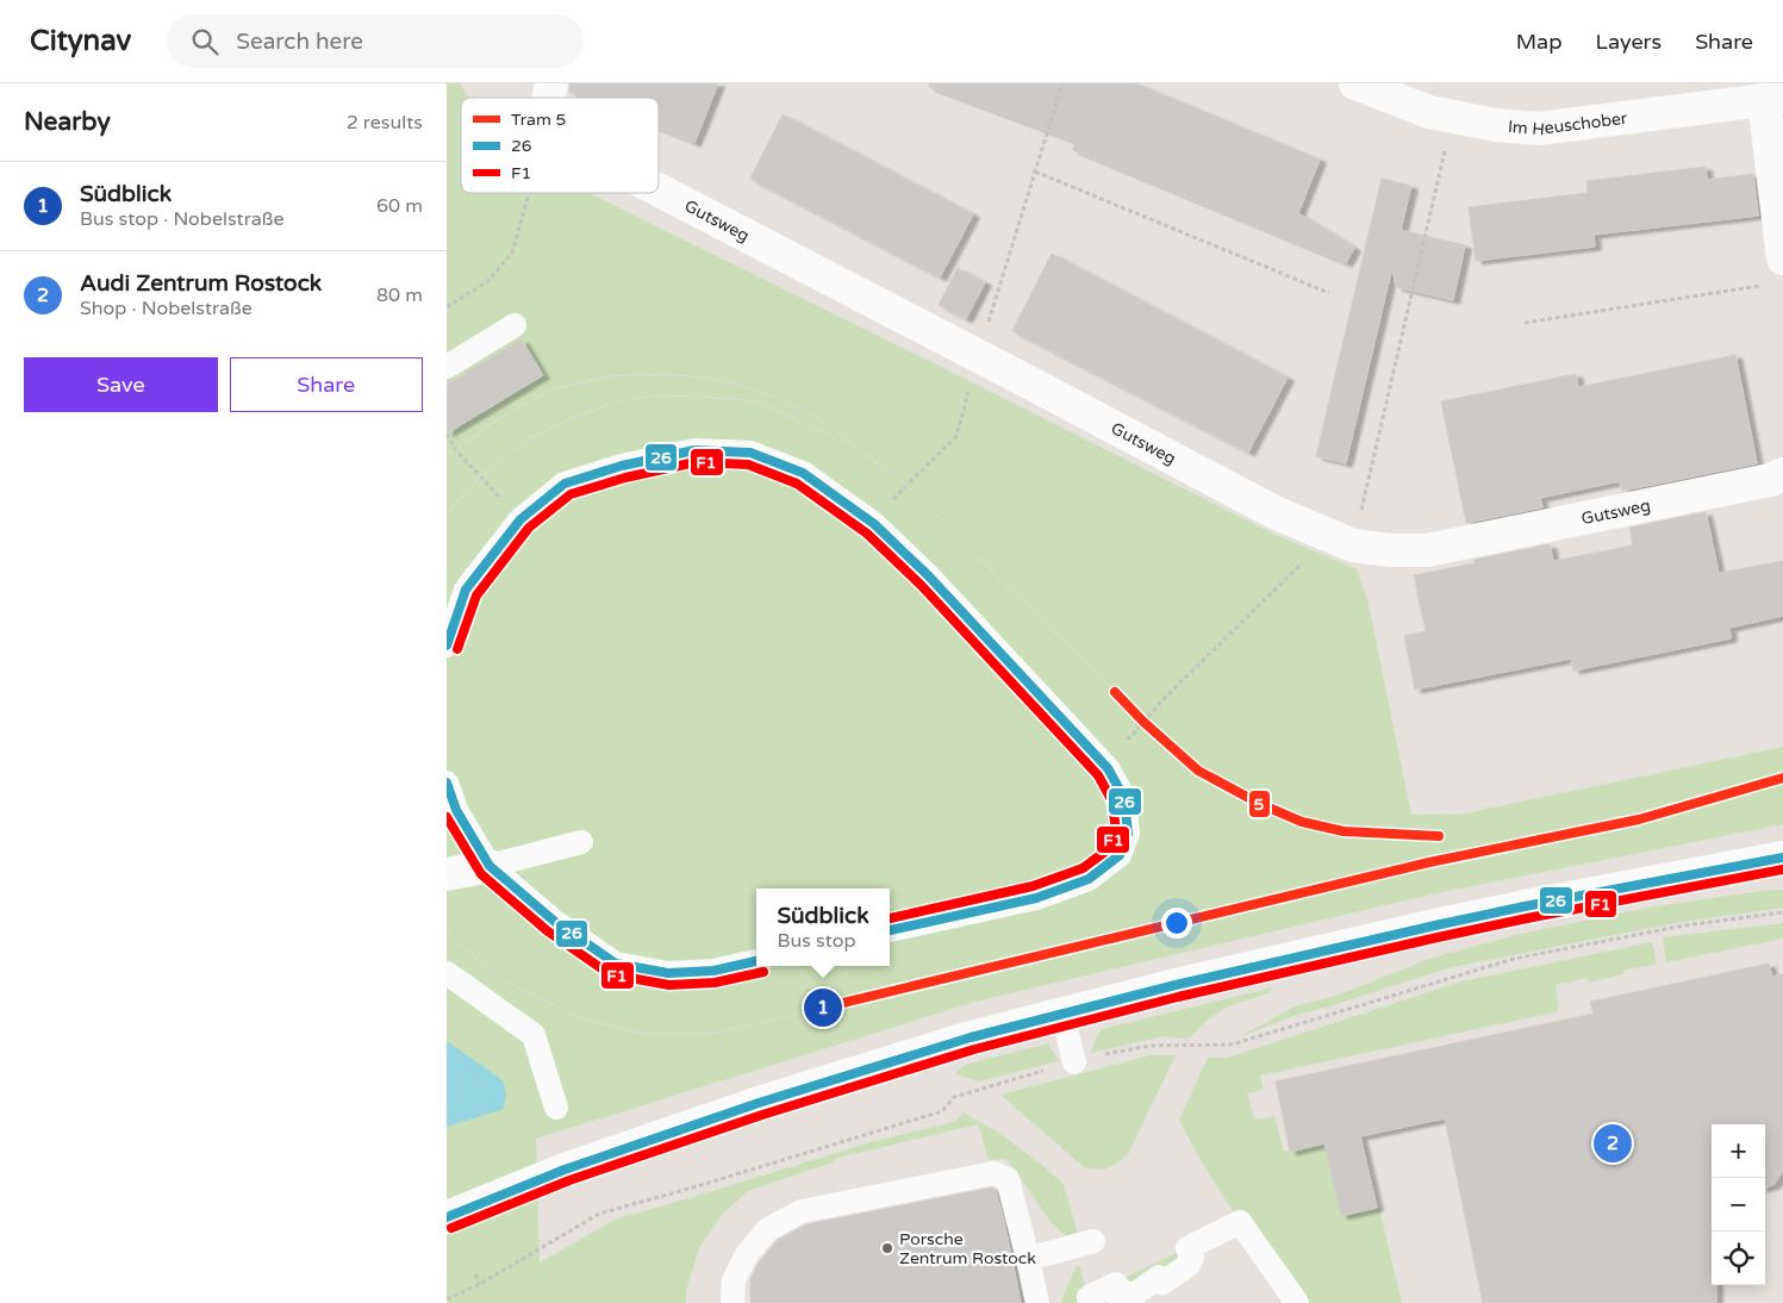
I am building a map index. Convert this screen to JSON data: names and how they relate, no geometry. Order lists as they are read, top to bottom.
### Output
{
  "streets": {
    "street": ["Im Heuschober", "Gutsweg"]
  },
  "places": ["Porsche Zentrum Rostock"],
  "lines": ["transit line 26", "transit line F1", "tram line 5"],
  "legend": ["Tram 5", "26", "F1"],
  "page": {
    "header": "Citynav",
    "search": "Search here",
    "nav": ["Map", "Layers", "Share"],
    "heading": ["Nearby", "2 results"],
    "list": [
      {
        "mark": "1",
        "name": "Südblick",
        "note": "Bus stop · Nobelstraße",
        "value": "60 m"
      },
      {
        "mark": "2",
        "name": "Audi Zentrum Rostock",
        "note": "Shop · Nobelstraße",
        "value": "80 m"
      }
    ],
    "buttons": ["Save", "Share"],
    "popup": ["Südblick", "Bus stop"],
    "pins": ["1", "2"],
    "map_buttons": ["+", "−"]
  }
}
